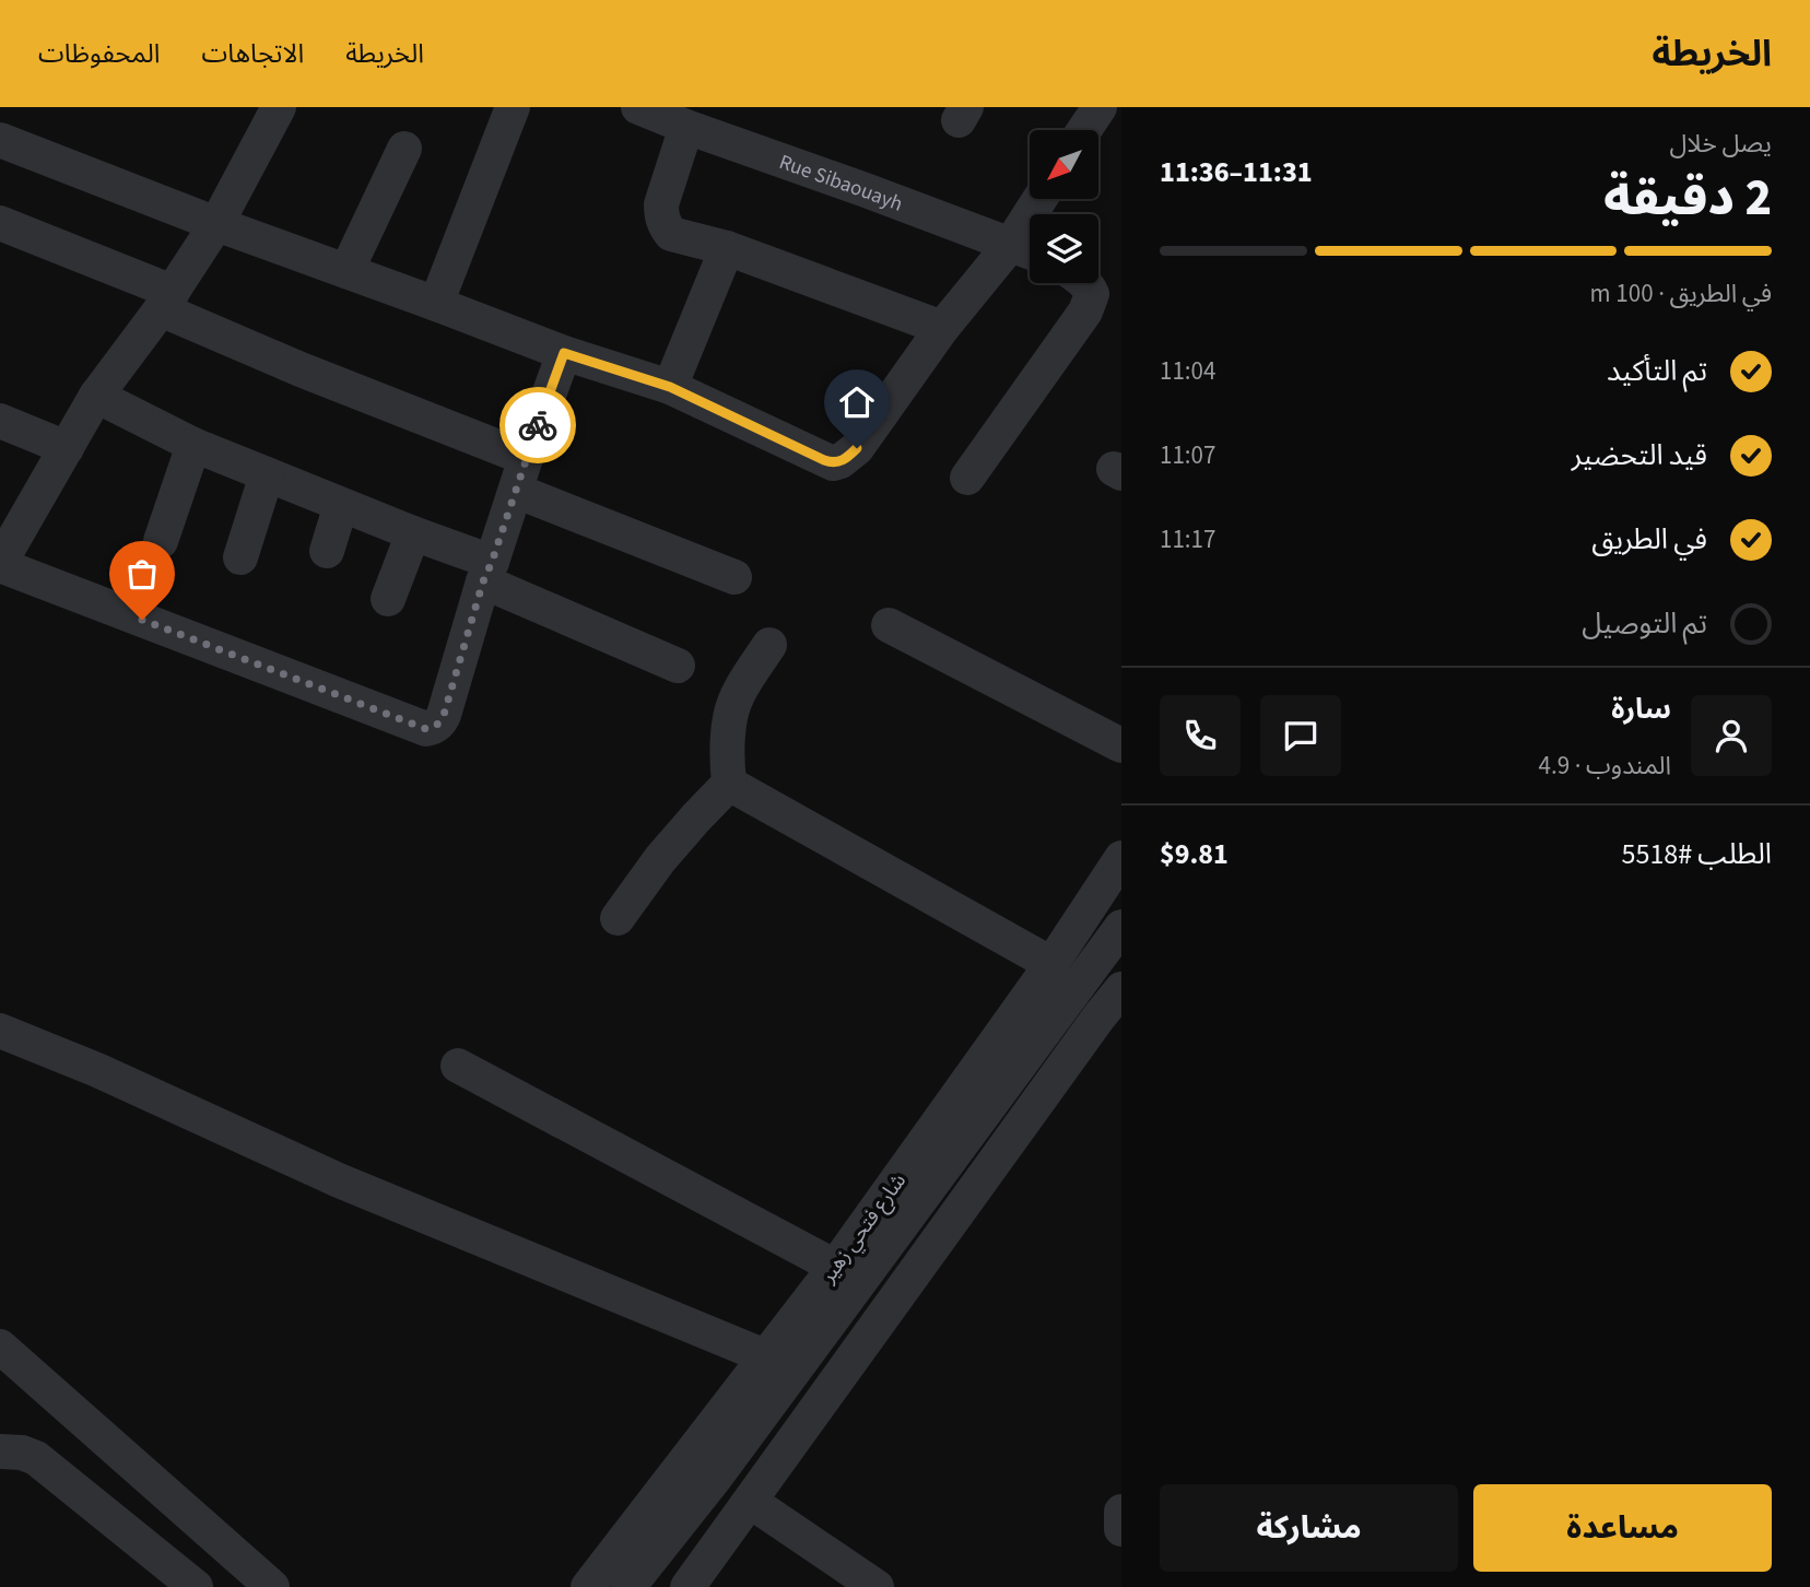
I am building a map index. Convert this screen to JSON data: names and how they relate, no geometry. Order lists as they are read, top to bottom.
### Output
{
  "streets": {
    "street": ["Rue Sibaouayh", "شارع فتحي زهير"]
  },
  "north": "bottom left",
  "page": {
    "header": "الخريطة",
    "nav": ["الخريطة", "الاتجاهات", "المحفوظات"],
    "heading": ["2 دقيقة", "يصل خلال", "11:31–11:36"],
    "panel": [
      "سارة",
      "المندوب · 4.9",
      "الطلب #5518",
      "$9.81"
    ],
    "bar": "في الطريق · 100 m",
    "list": [
      ["تم التأكيد", "11:04"],
      ["قيد التحضير", "11:07"],
      ["في الطريق", "11:17"],
      "تم التوصيل"
    ],
    "buttons": ["مساعدة", "مشاركة"]
  }
}
